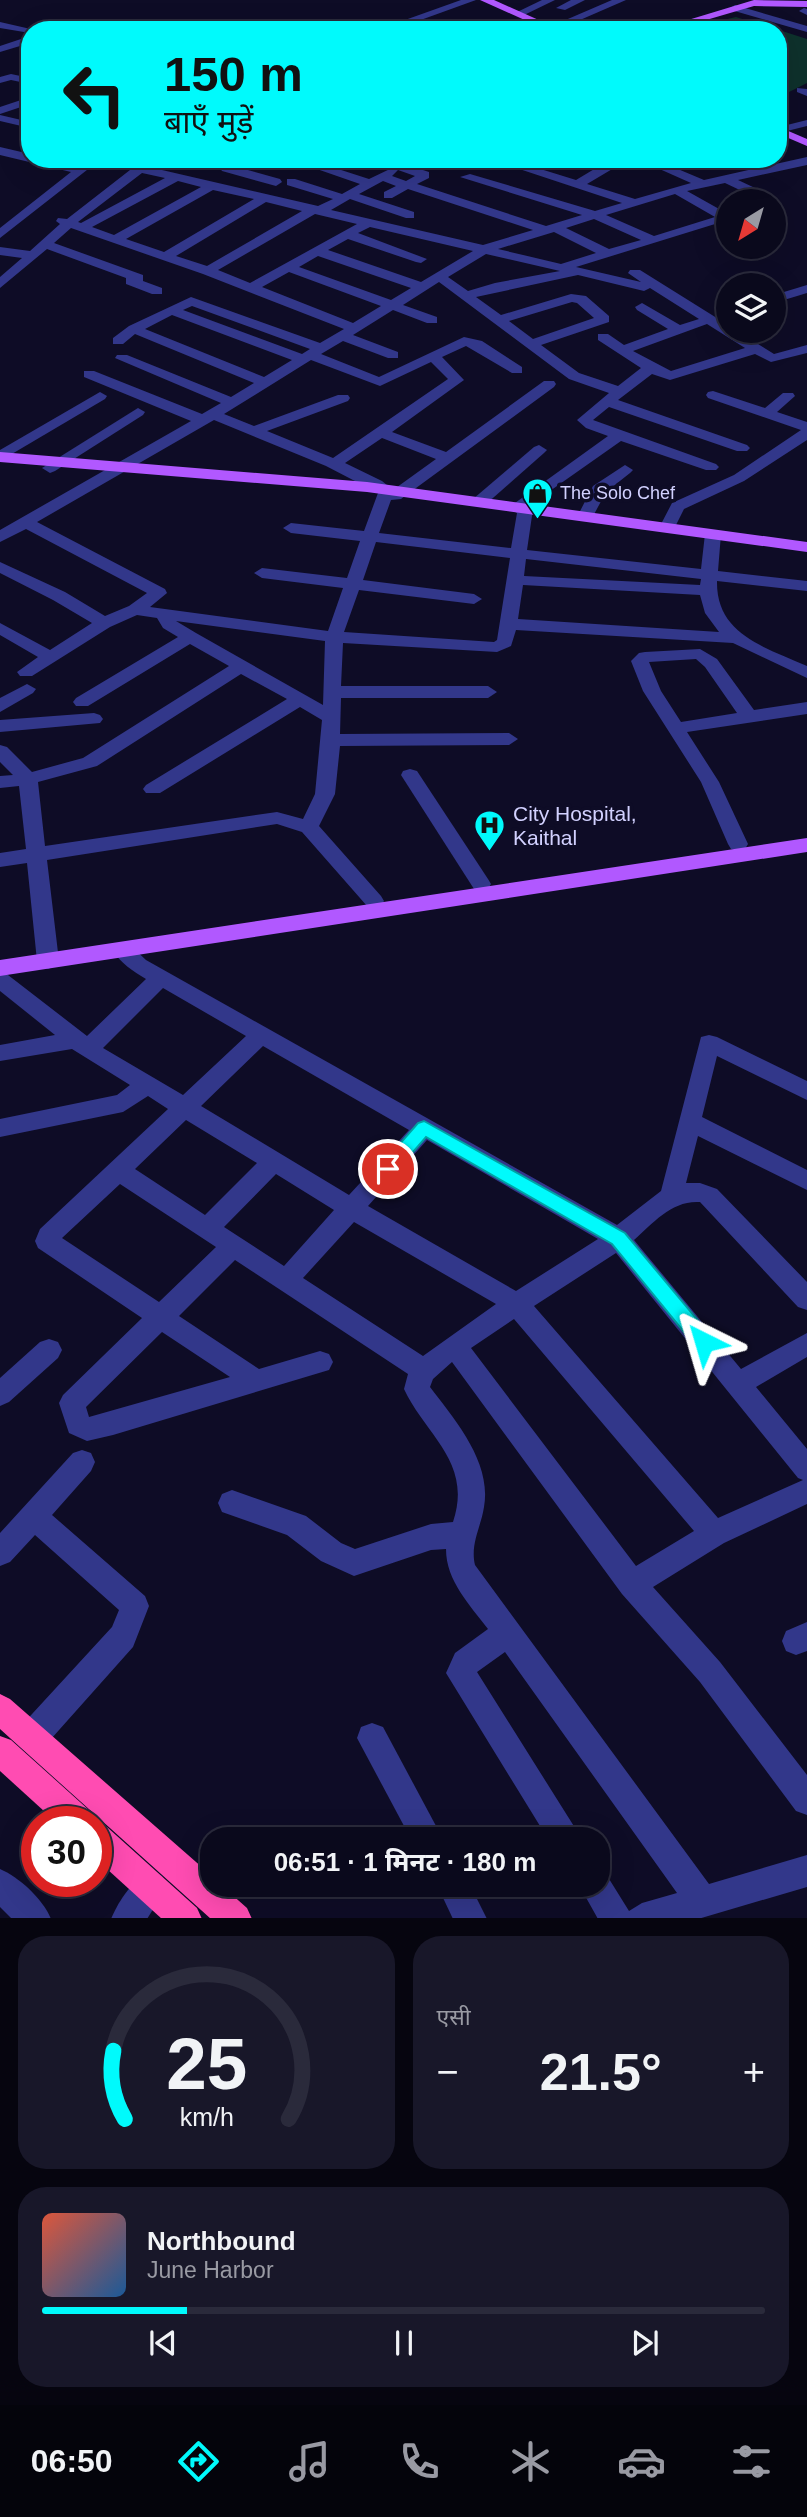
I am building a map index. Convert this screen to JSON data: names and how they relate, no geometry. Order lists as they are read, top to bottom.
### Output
{
  "places": {
    "shop": ["The Solo Chef"],
    "hospital": ["City Hospital, Kaithal"]
  },
  "north": "bottom left",
  "page": {
    "turn": ["150 m", "बाएँ मुड़ें"],
    "limit": "30",
    "trip": "06:51 · 1 मिनट · 180 m",
    "tile": "एसी",
    "heat": ["−", "21.5°", "+"],
    "song": ["Northbound", "June Harbor"],
    "tabs": "06:50",
    "gauge": ["25", "km/h"]
  }
}
